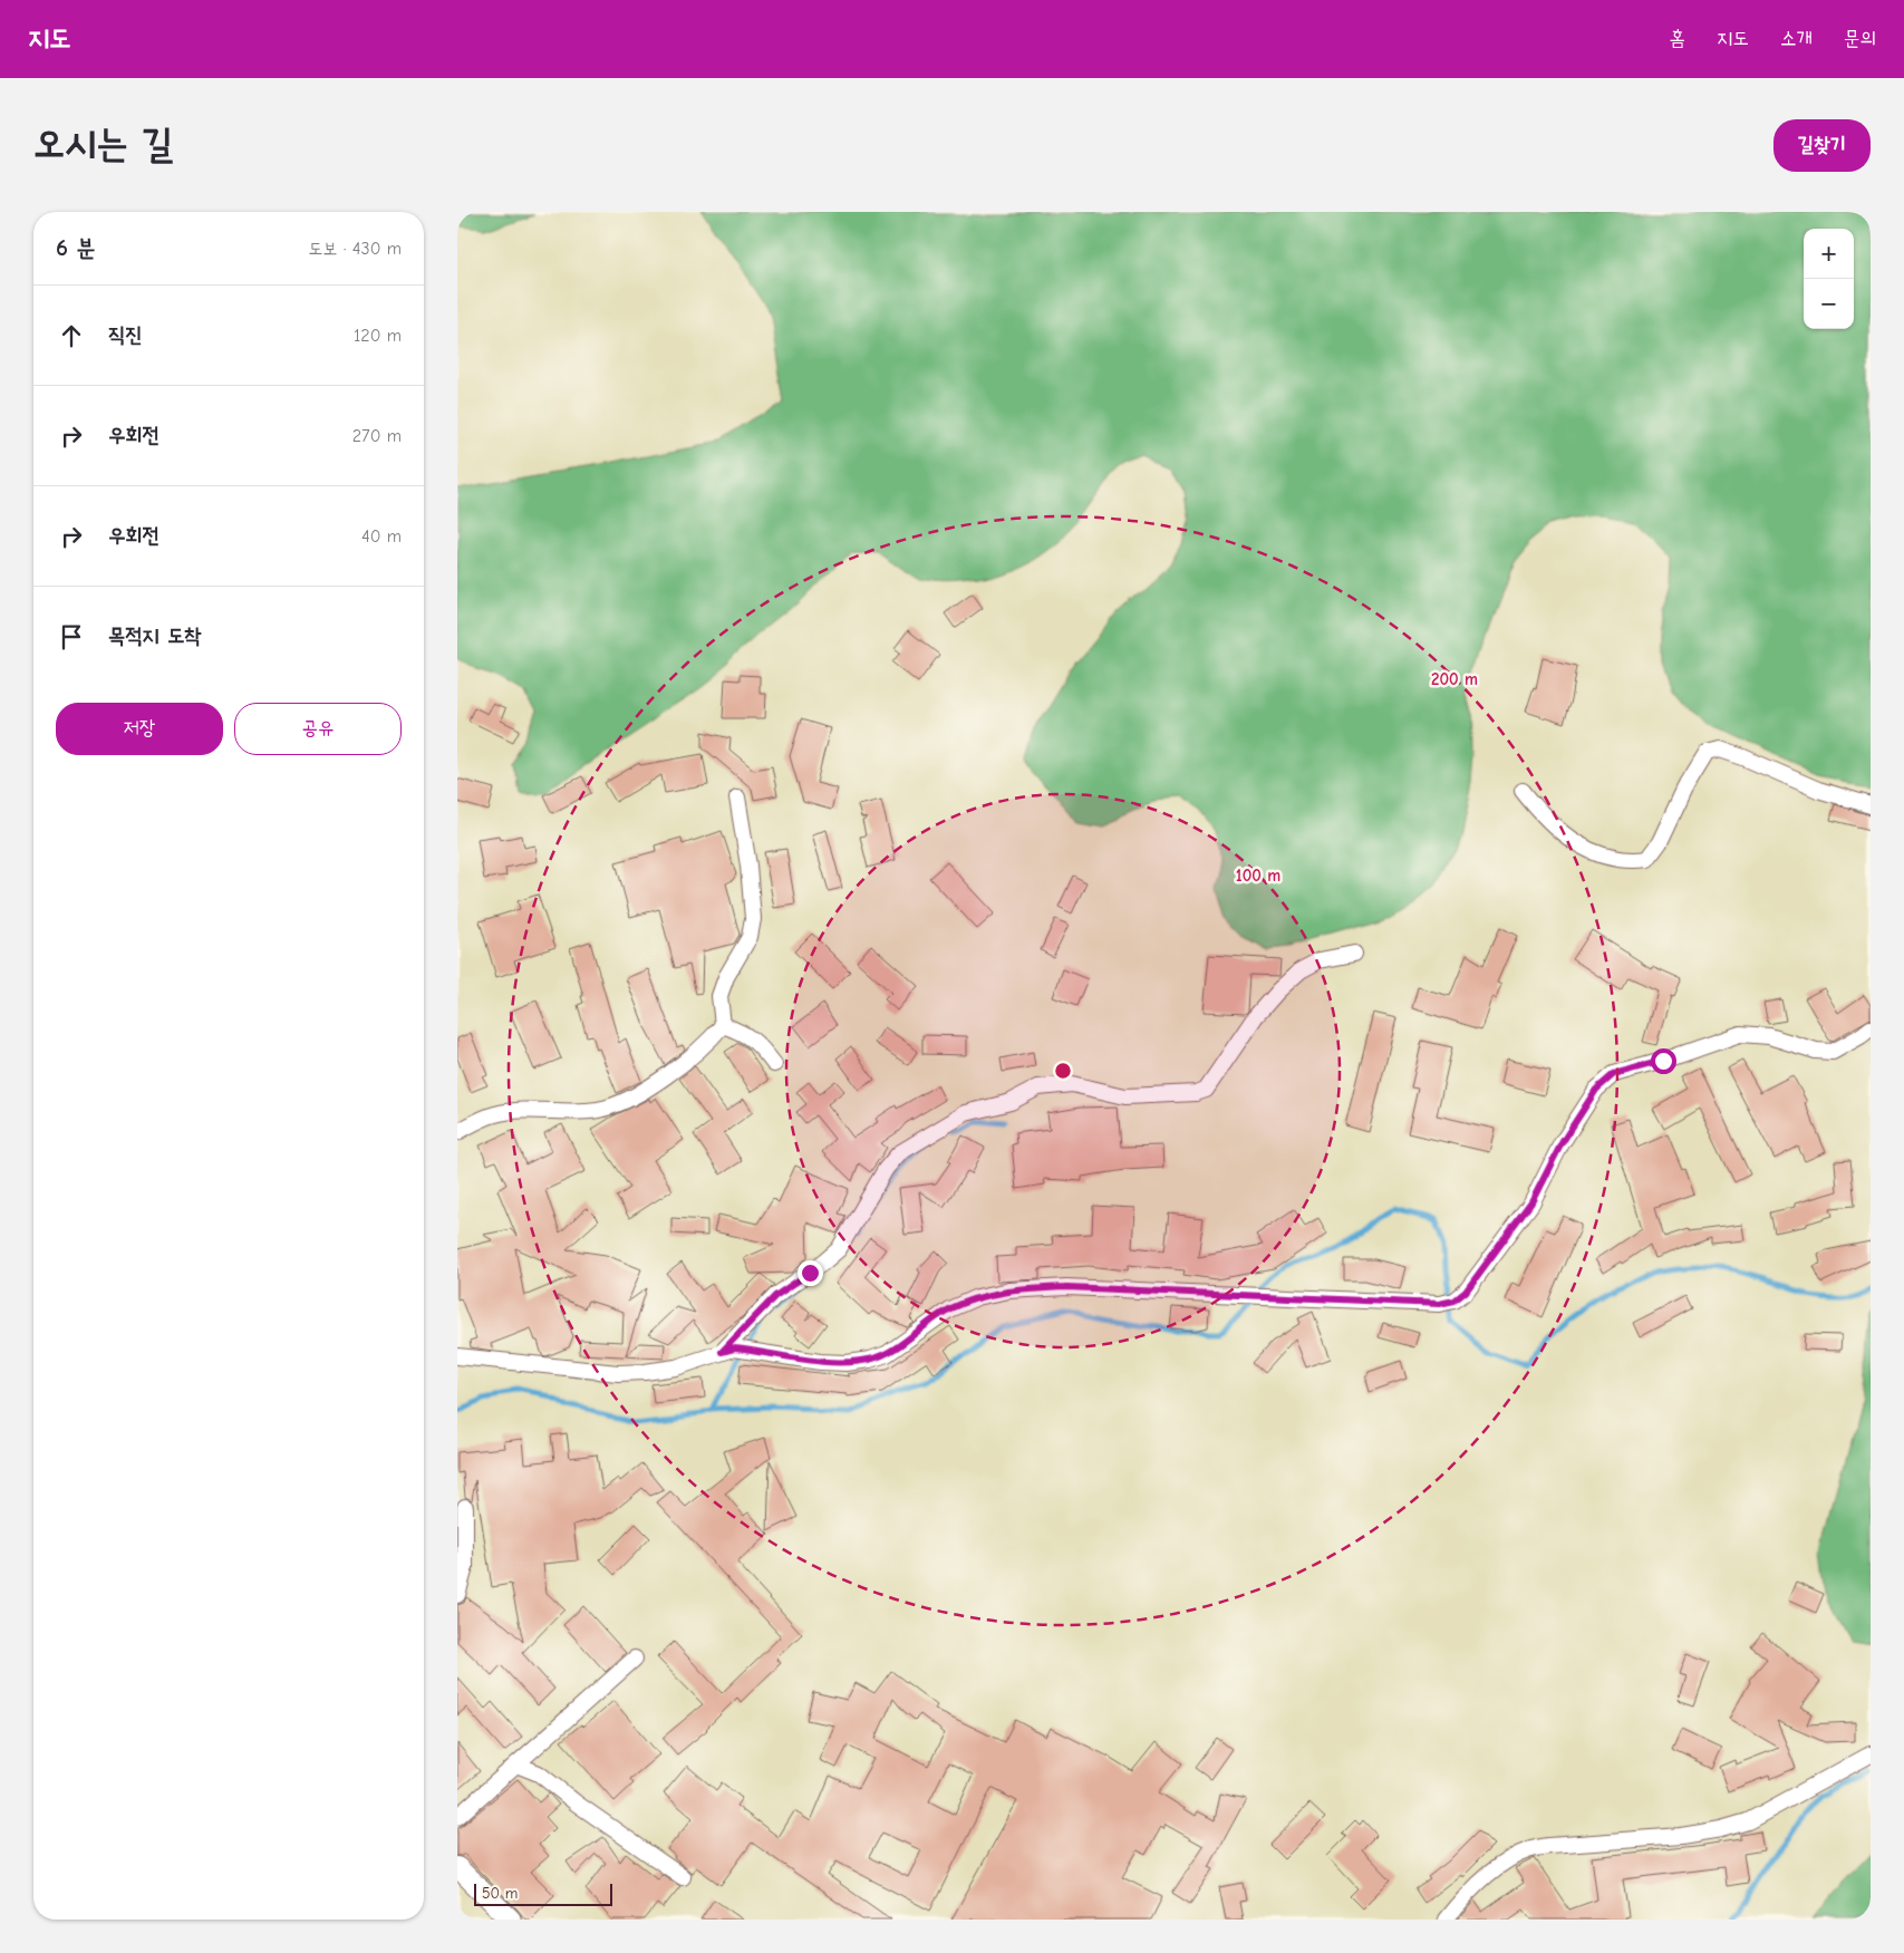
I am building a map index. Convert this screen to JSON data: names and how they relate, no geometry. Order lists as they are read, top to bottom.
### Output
{
  "scale_bar": "50 m",
  "page": {
    "header": "지도",
    "nav": [
      "홈",
      "지도",
      "소개",
      "문의"
    ],
    "buttons": [
      "길찾기",
      ["저장", "공유"]
    ],
    "title": "오시는 길",
    "heading": ["6 분", "도보 · 430 m"],
    "map_buttons": ["+", "−"],
    "list": [
      ["직진", "120 m"],
      ["우회전", "270 m"],
      ["우회전", "40 m"],
      "목적지 도착"
    ],
    "scale": "50 m"
  },
  "rings": ["200 m", "100 m"]
}
